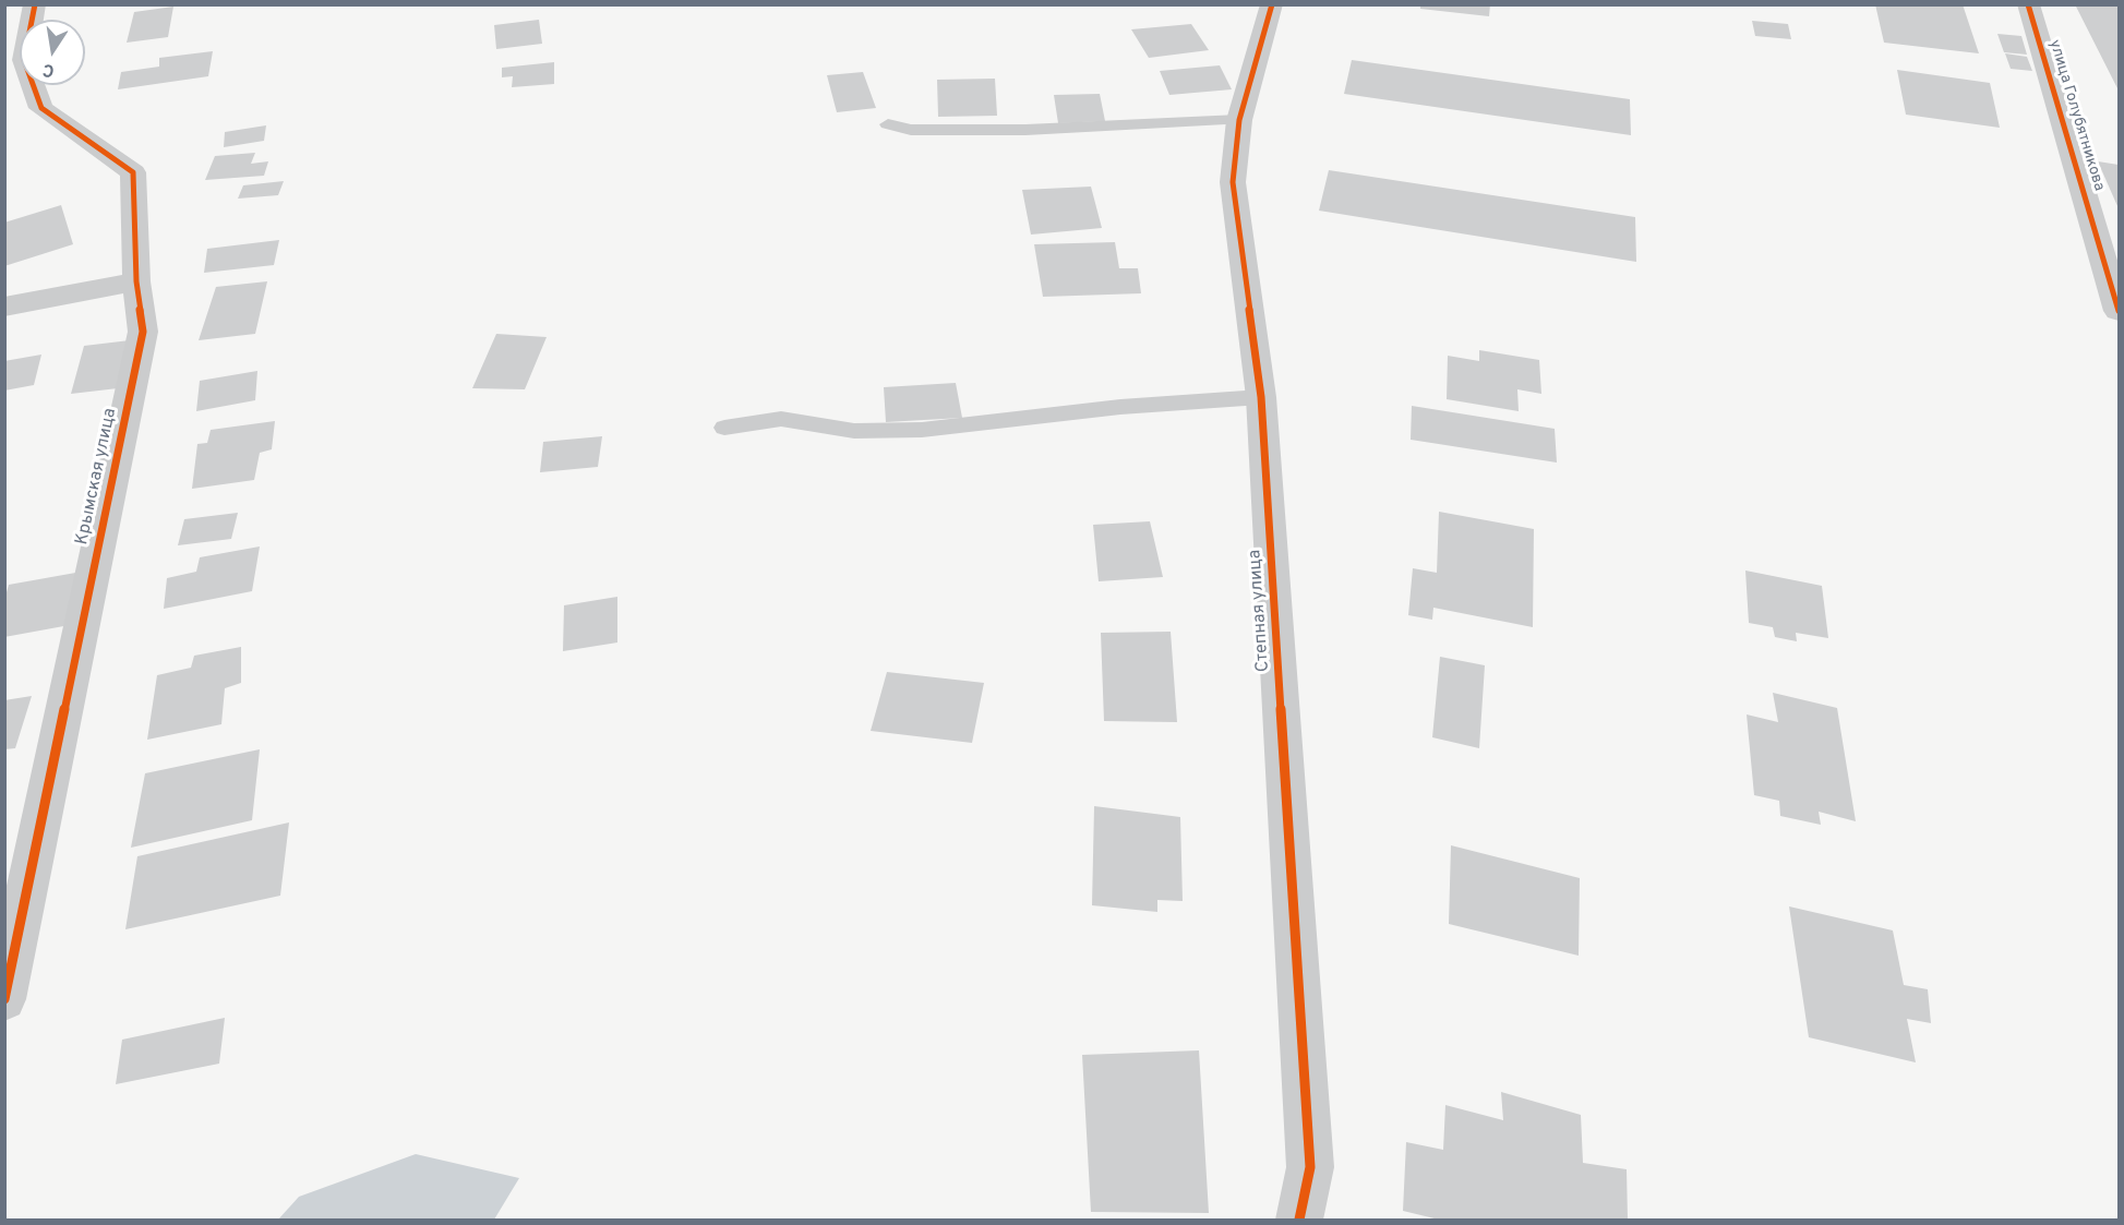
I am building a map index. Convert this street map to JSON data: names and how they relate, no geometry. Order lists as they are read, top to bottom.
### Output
{
  "streets": {
    "street": ["улица Голубятникова", "Крымская улица", "Степная улица"]
  },
  "north": "bottom"
}
